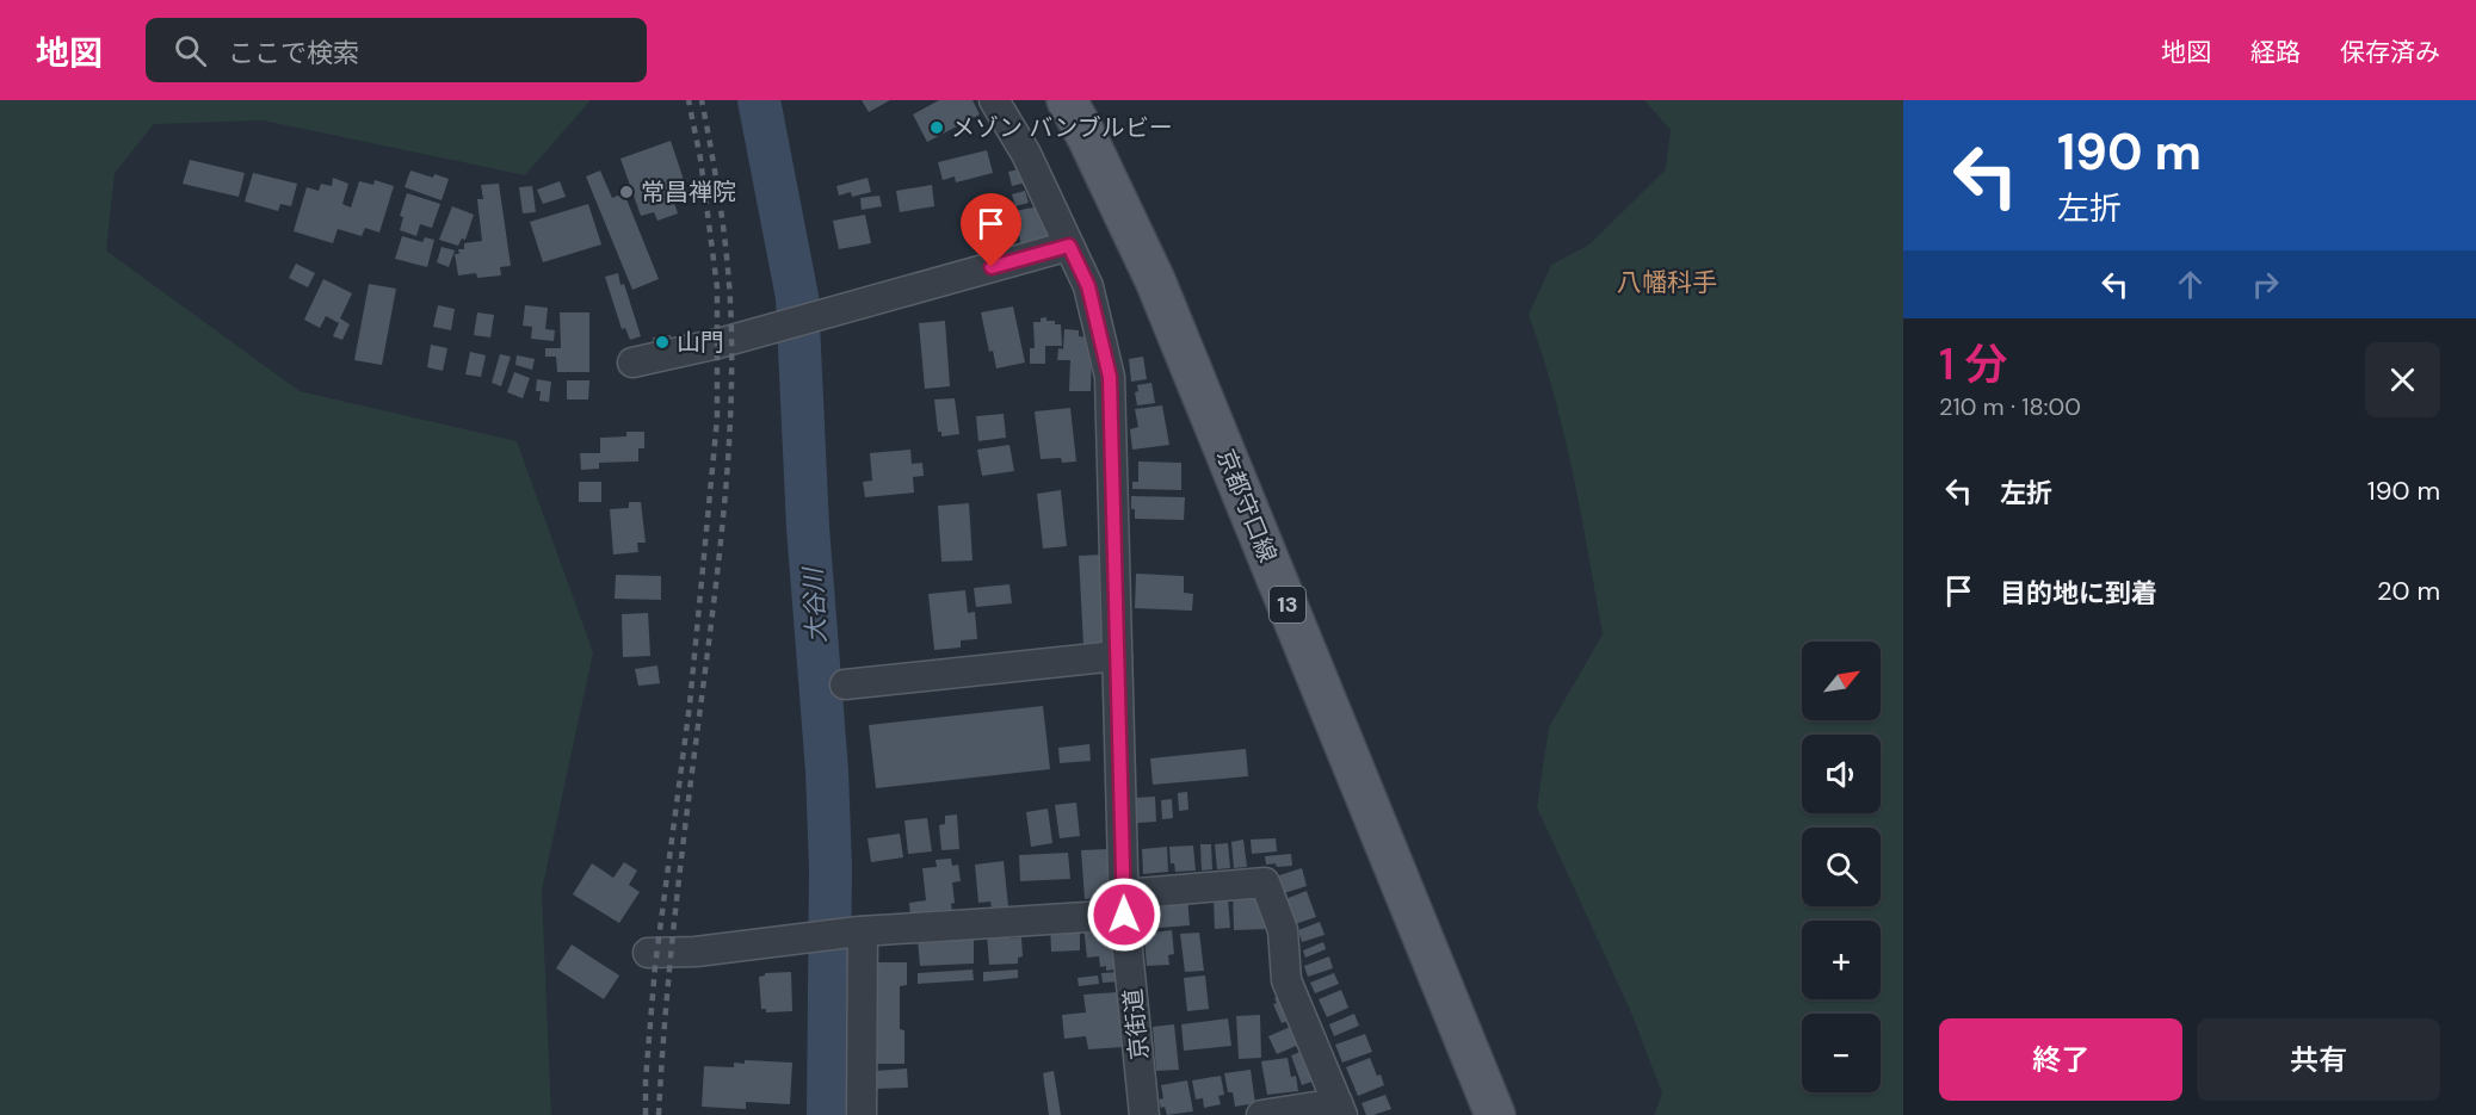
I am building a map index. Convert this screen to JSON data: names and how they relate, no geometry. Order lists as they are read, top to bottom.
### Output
{
  "streets": {
    "main road": ["京都守口線", "13"],
    "street": ["京街道"]
  },
  "districts": ["八幡科手"],
  "water": ["大谷川"],
  "places": ["メゾン バンブルビー", "常昌禅院", "山門"],
  "north": "top right",
  "page": {
    "header": "地図",
    "search": "ここで検索",
    "nav": ["地図", "経路", "保存済み"],
    "turn": ["190 m", "左折"],
    "heading": ["1 分", "210 m · 18:00"],
    "list": [
      {
        "name": "左折",
        "value": "190 m"
      },
      {
        "name": "目的地に到着",
        "value": "20 m"
      }
    ],
    "map_buttons": ["+", "−"],
    "buttons": ["終了", "共有"]
  }
}
